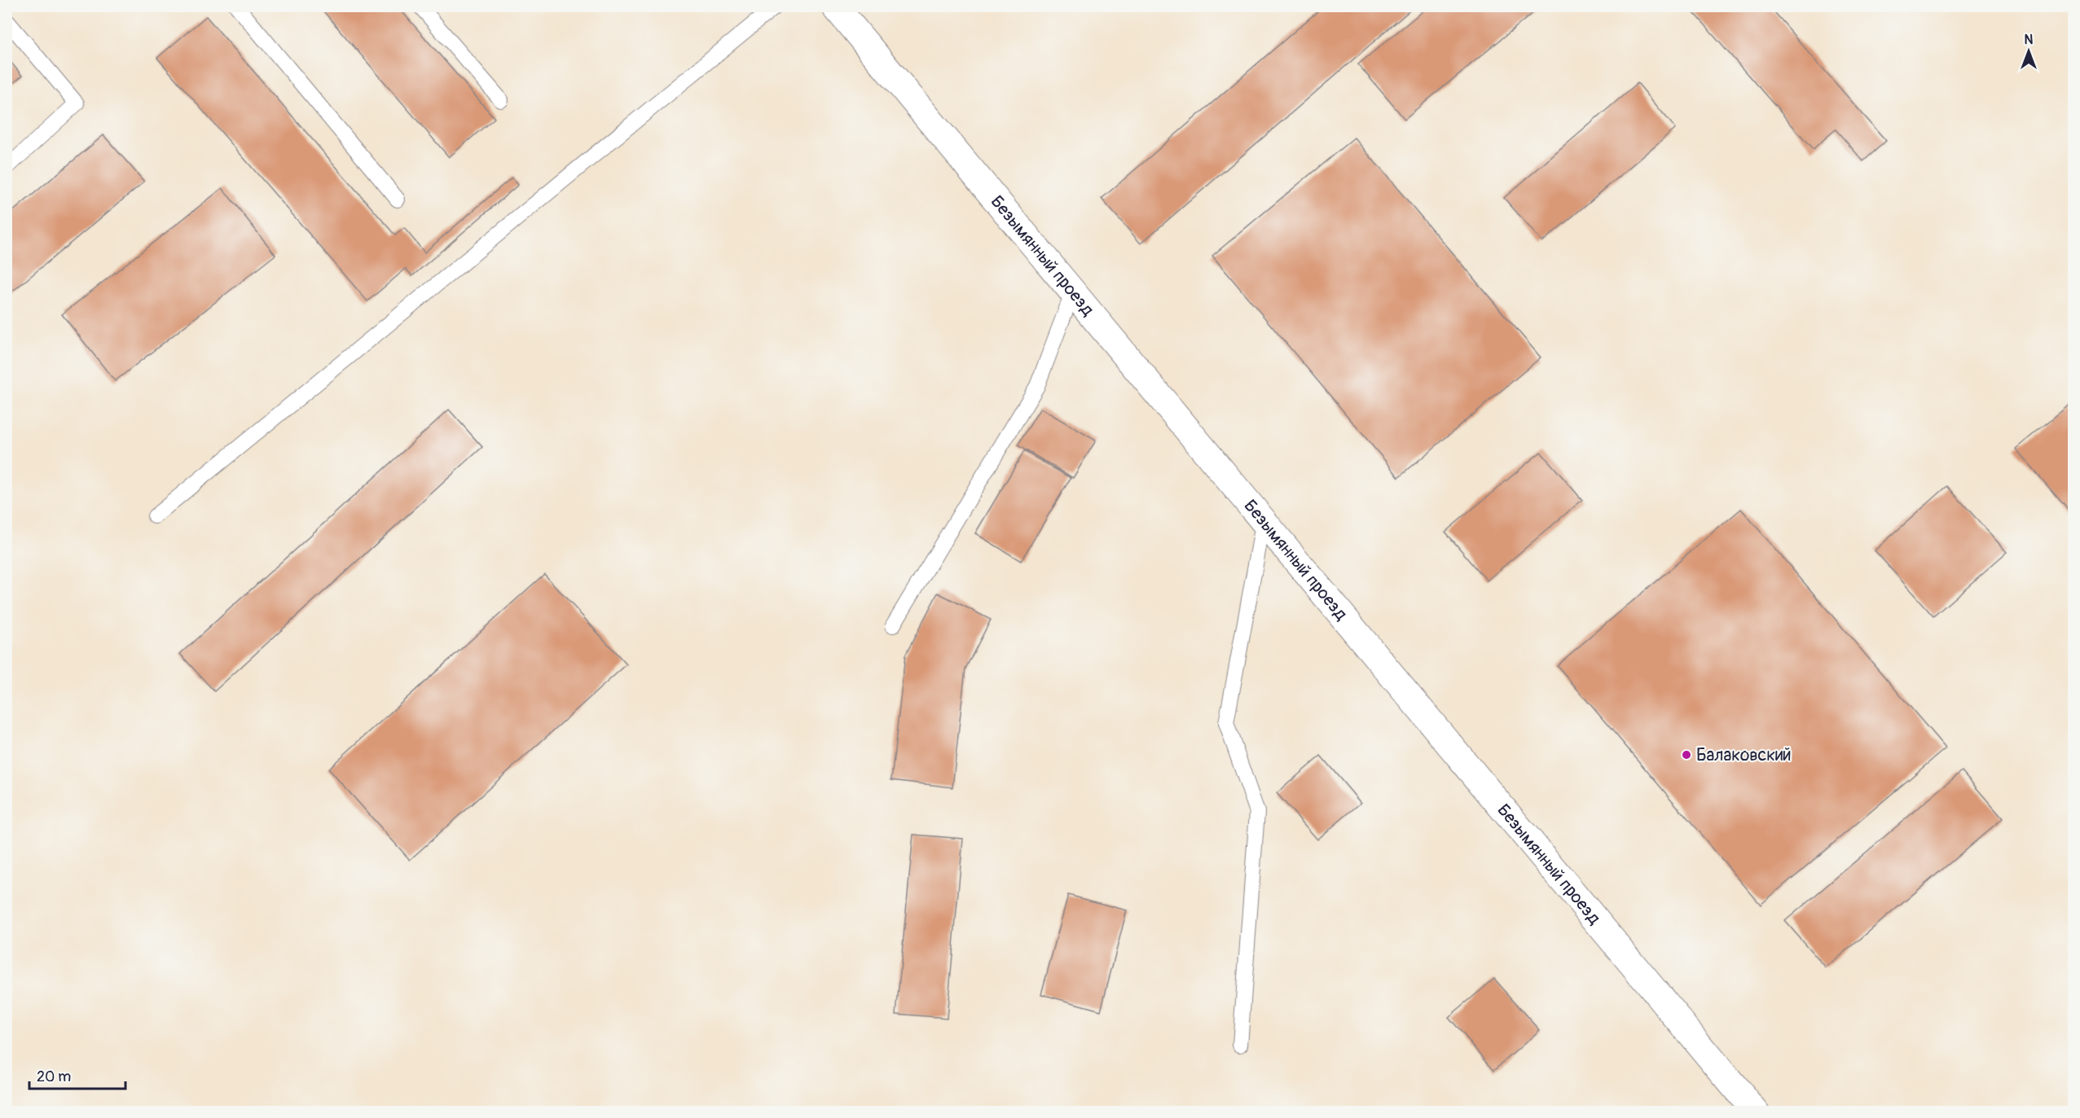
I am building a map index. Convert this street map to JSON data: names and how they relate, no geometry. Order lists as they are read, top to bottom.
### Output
{
  "streets": {
    "street": ["Безымянный проезд"]
  },
  "places": ["Балаковский"],
  "scale_bar": "20 m",
  "north": "top"
}
